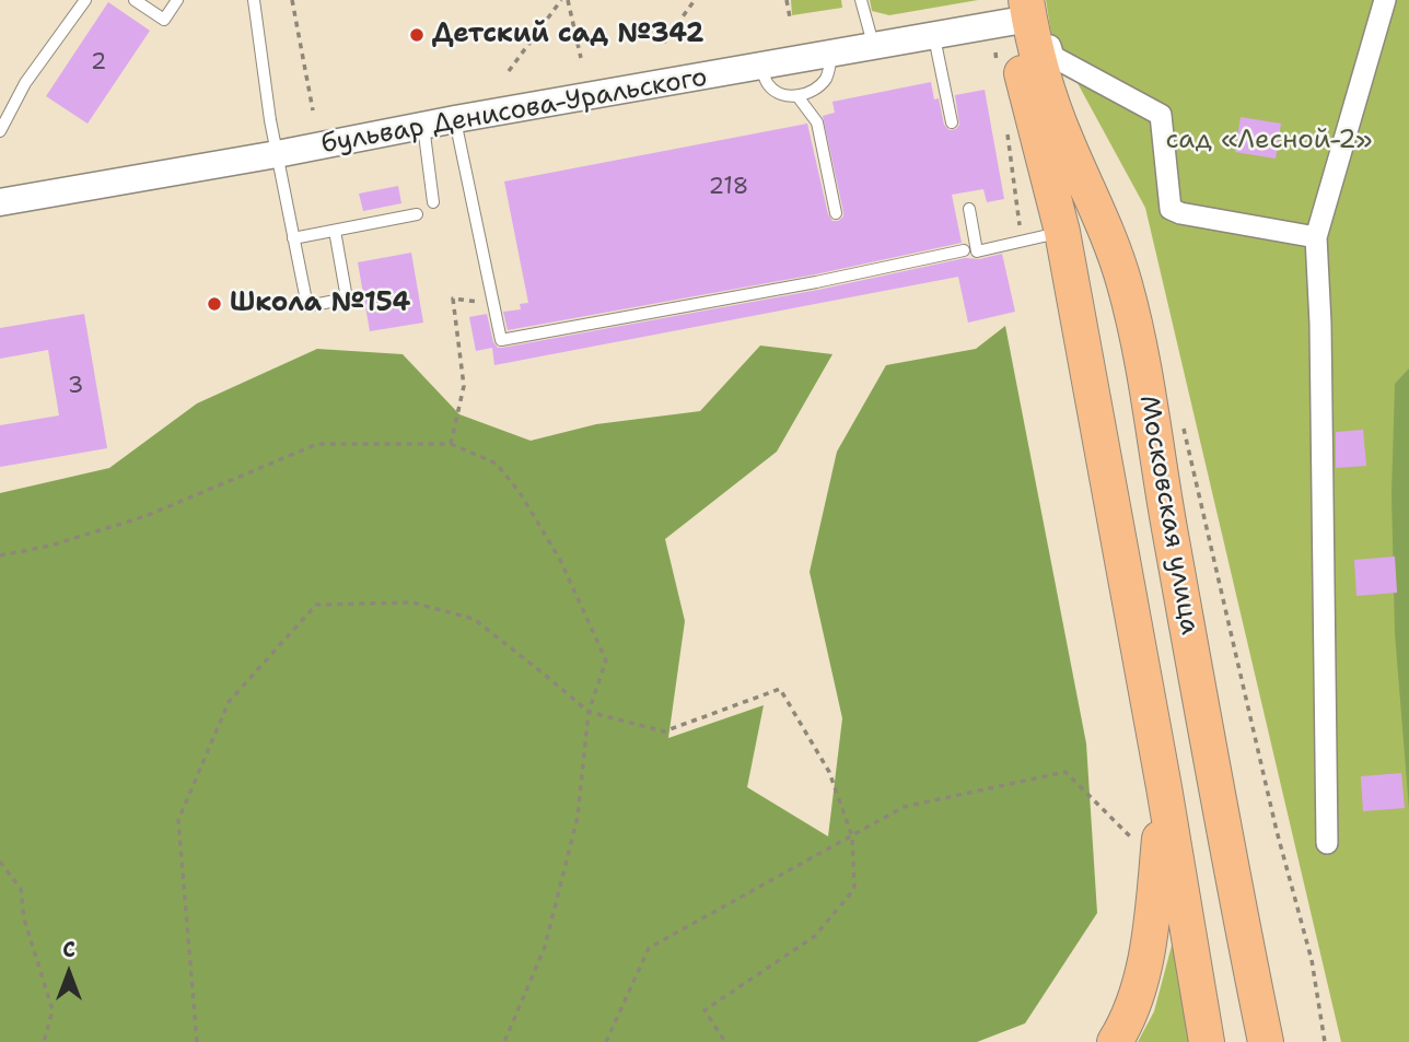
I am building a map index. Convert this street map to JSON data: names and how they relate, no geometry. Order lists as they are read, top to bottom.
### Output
{
  "streets": {
    "main road": ["Московская улица"],
    "street": ["бульвар Денисова-Уральского"]
  },
  "crossings": [
    ["бульвар Денисова-Уральского", "Московская улица"]
  ],
  "parks": ["сад «Лесной-2»"],
  "places": ["Детский сад №342", "Школа №154"],
  "house_numbers": ["2", "218", "3"],
  "north": "top"
}
